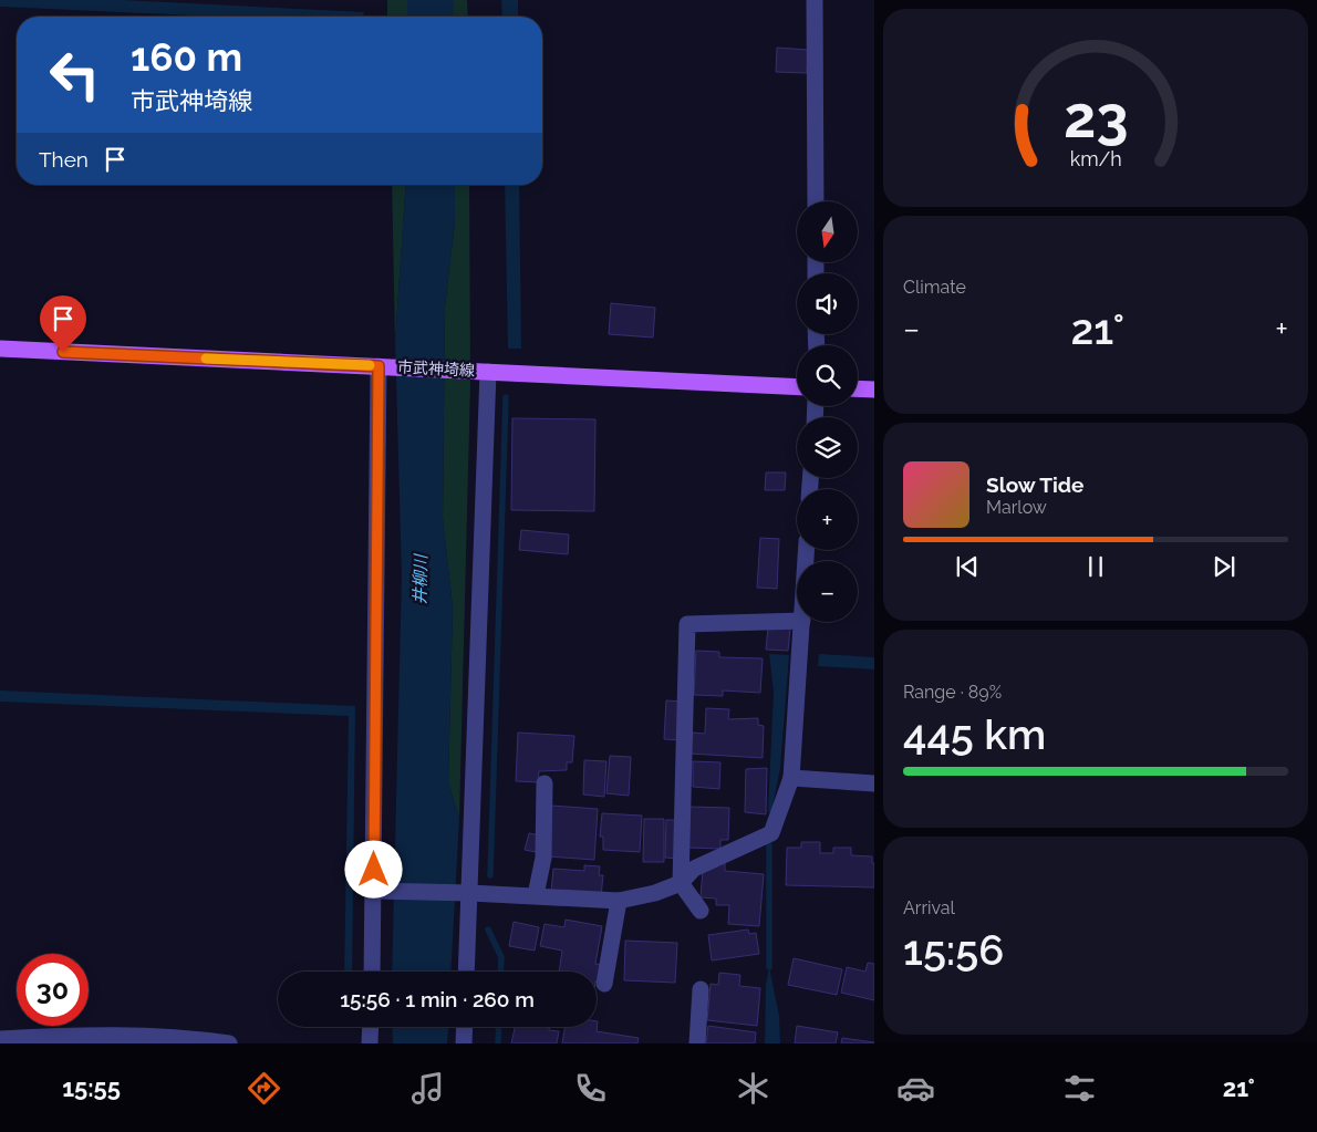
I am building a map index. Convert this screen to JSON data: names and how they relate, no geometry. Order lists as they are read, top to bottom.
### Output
{
  "streets": {
    "main road": ["市武神埼線"]
  },
  "water": ["井柳川"],
  "north": "bottom",
  "page": {
    "turn": ["160 m", "市武神埼線"],
    "then": "Then",
    "map_buttons": ["+", "−"],
    "tile": [
      "Climate",
      ["Range · 89%", "445 km"],
      ["Arrival", "15:56"]
    ],
    "heat": ["−", "21°", "+"],
    "song": ["Slow Tide", "Marlow"],
    "limit": "30",
    "trip": "15:56 · 1 min · 260 m",
    "tabs": ["15:55", "21°"],
    "gauge": ["23", "km/h"]
  }
}
